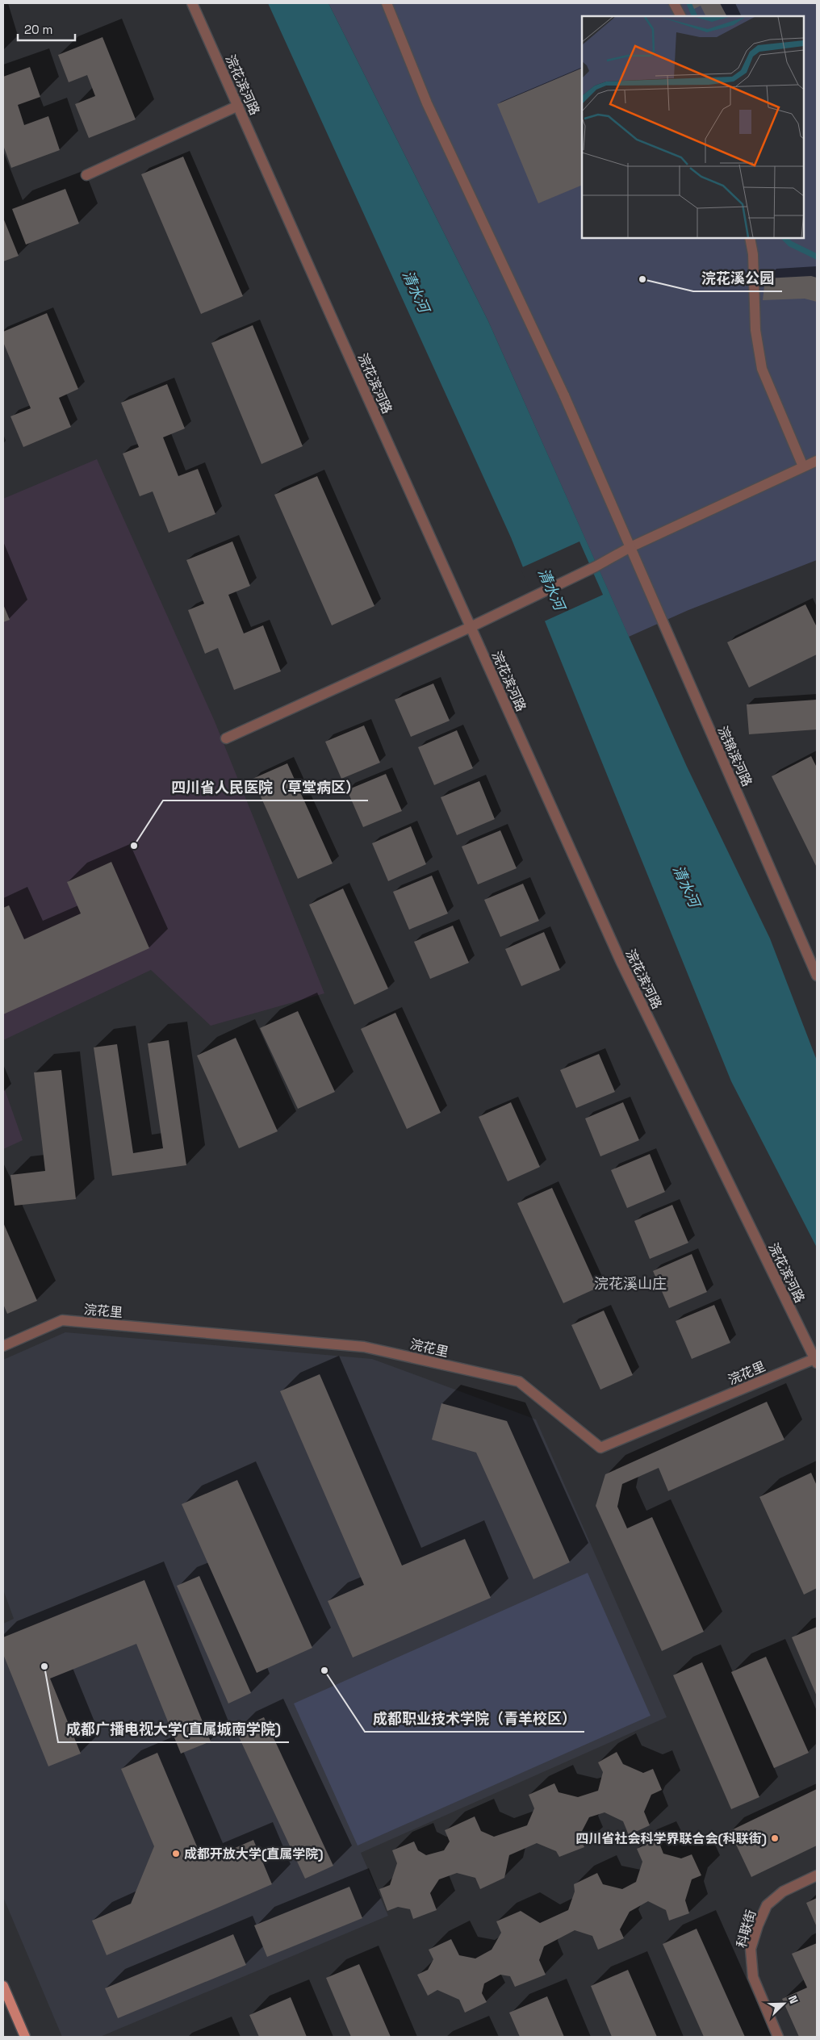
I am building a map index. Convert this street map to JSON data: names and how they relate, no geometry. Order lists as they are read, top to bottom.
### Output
{
  "streets": {
    "street": [
      "浣花滨河路",
      "浣锦滨河路",
      "浣花里",
      "科联街"
    ]
  },
  "crossings": [
    ["浣花滨河路", "浣花里"]
  ],
  "districts": ["浣花溪山庄"],
  "water": ["清水河"],
  "places": [
    "浣花溪公园",
    "四川省人民医院（草堂病区）",
    "成都广播电视大学(直属城南学院)",
    "成都职业技术学院（青羊校区）",
    "四川省社会科学界联合会(科联街)",
    "成都开放大学(直属学院)"
  ],
  "scale_bar": "20 m",
  "north": "top right"
}
